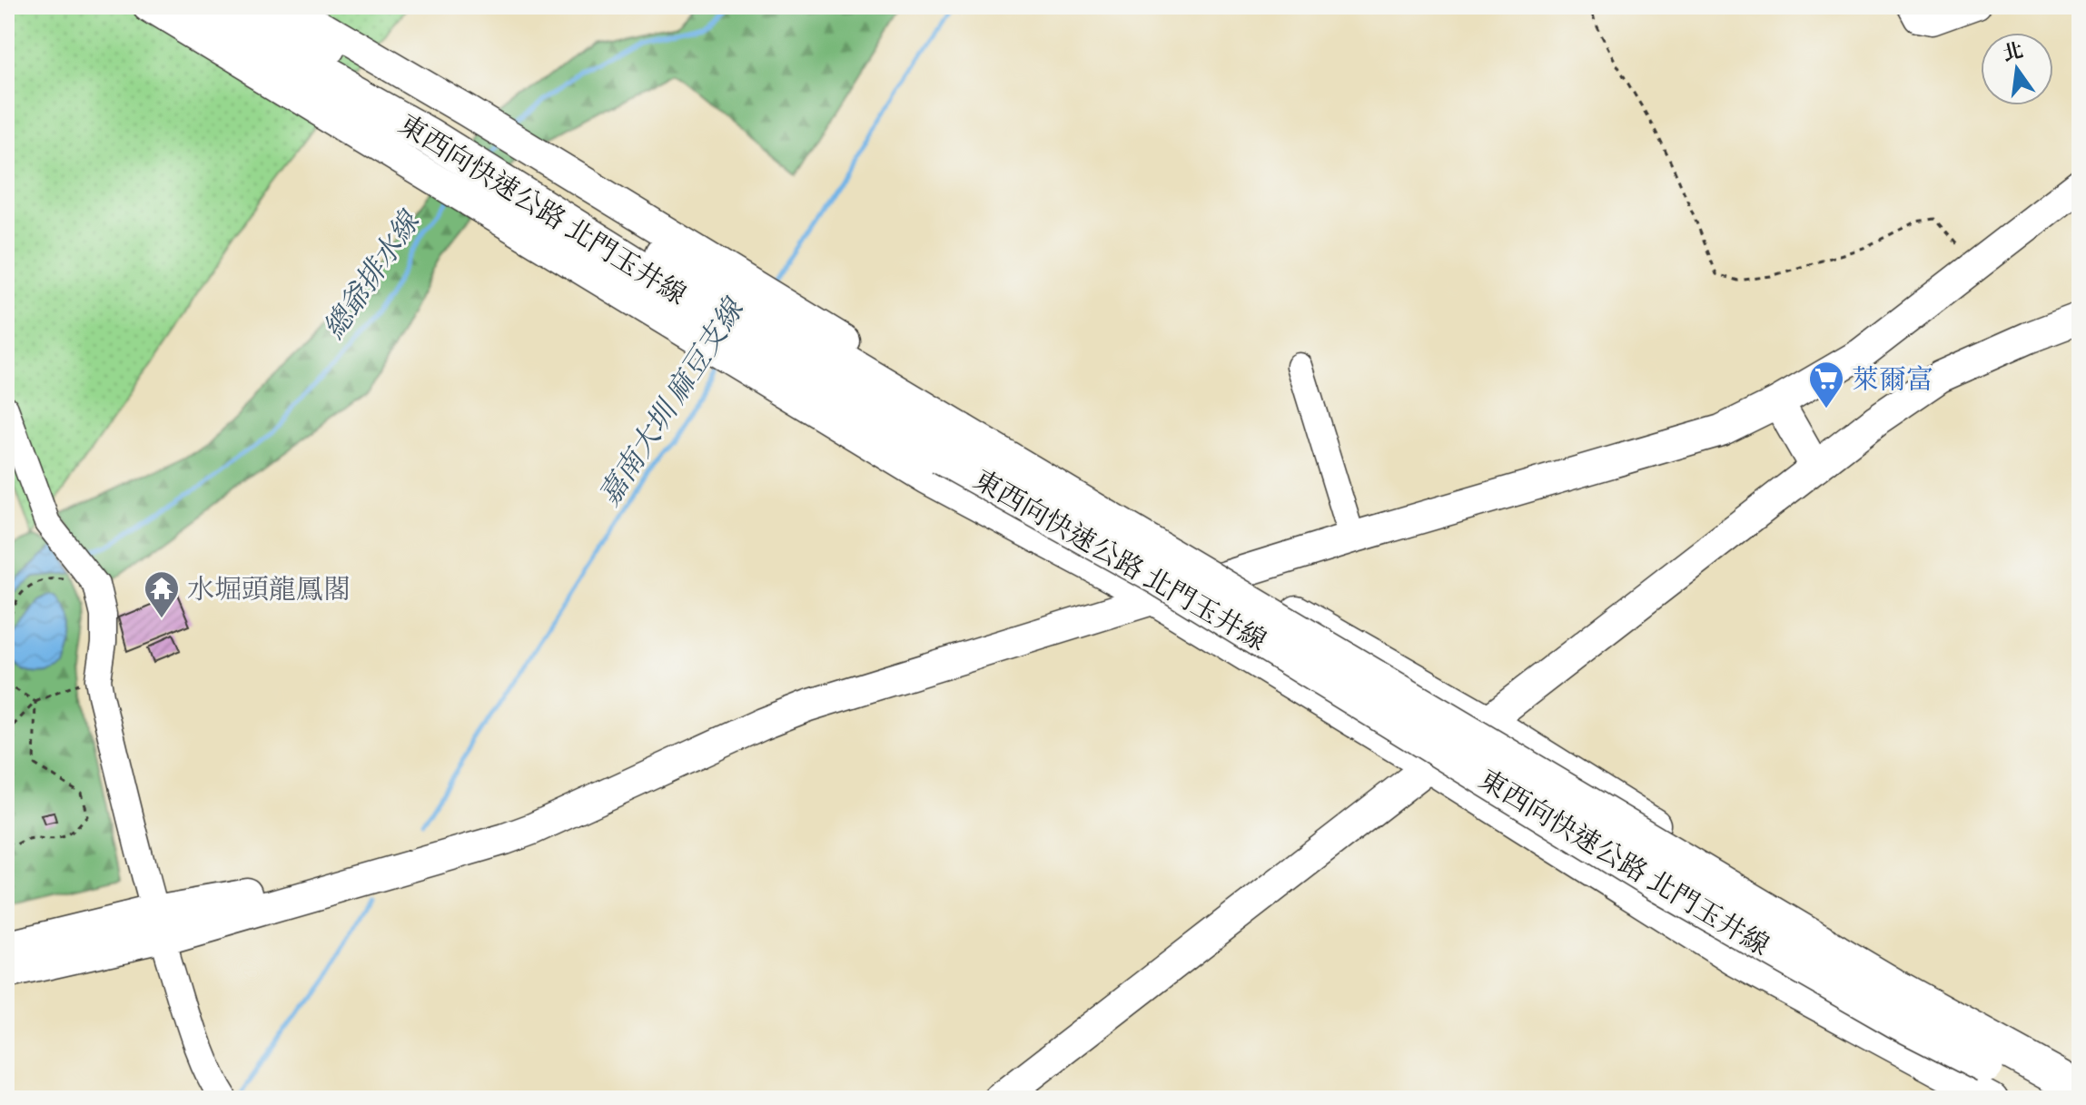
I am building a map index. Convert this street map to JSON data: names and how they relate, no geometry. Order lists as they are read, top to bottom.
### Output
{
  "streets": {
    "highway": ["東西向快速公路 北門玉井線"]
  },
  "water": ["總爺排水線", "嘉南大圳 麻豆支線"],
  "places": {
    "supermarket": ["萊爾富"],
    "temple": ["水堀頭龍鳳閣"]
  },
  "north": "top"
}
